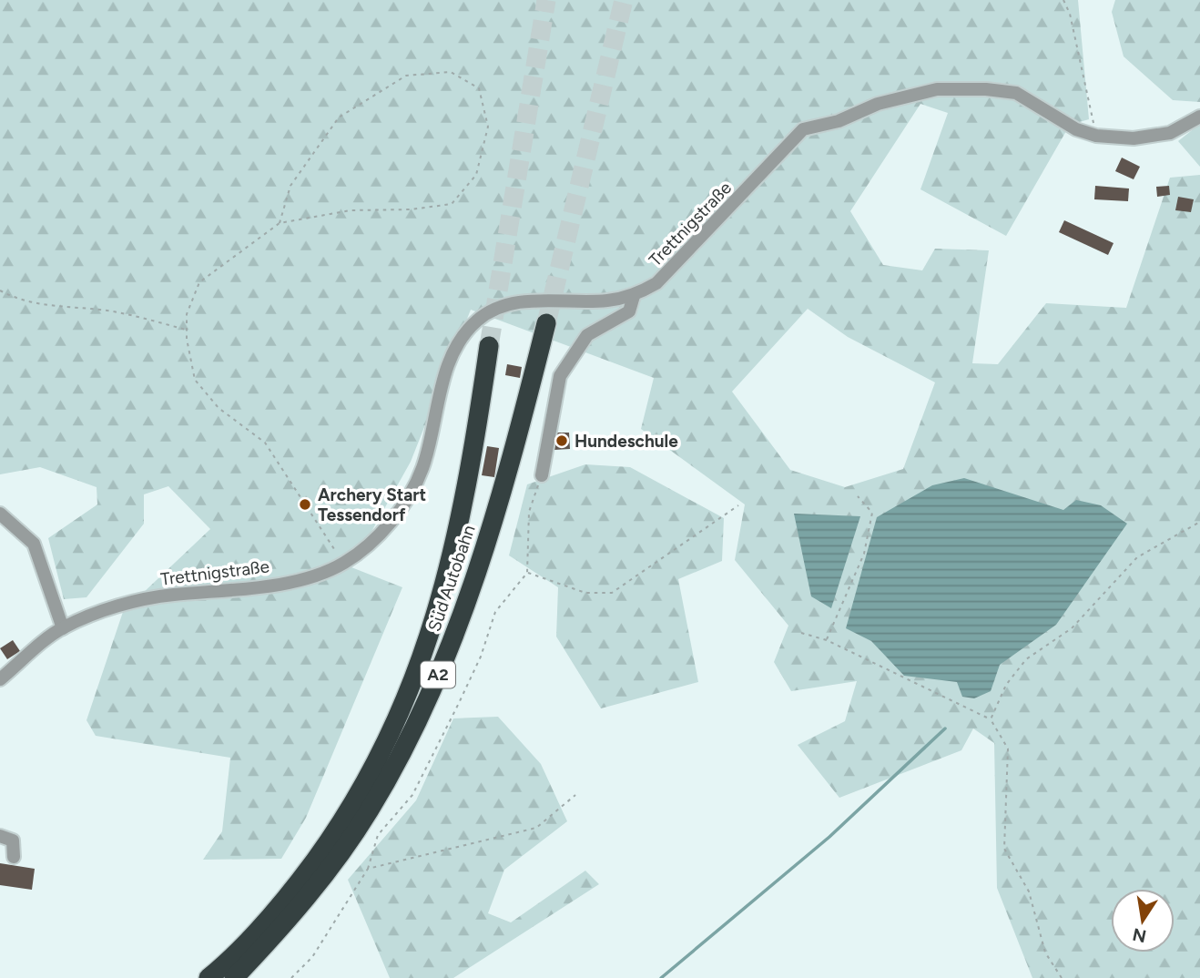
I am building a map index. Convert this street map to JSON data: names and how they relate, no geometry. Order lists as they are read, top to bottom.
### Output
{
  "streets": {
    "highway": ["Süd Autobahn", "A2"],
    "street": ["Trettnigstraße"]
  },
  "places": ["Hundeschule", "Archery Start Tessendorf"],
  "north": "bottom"
}
